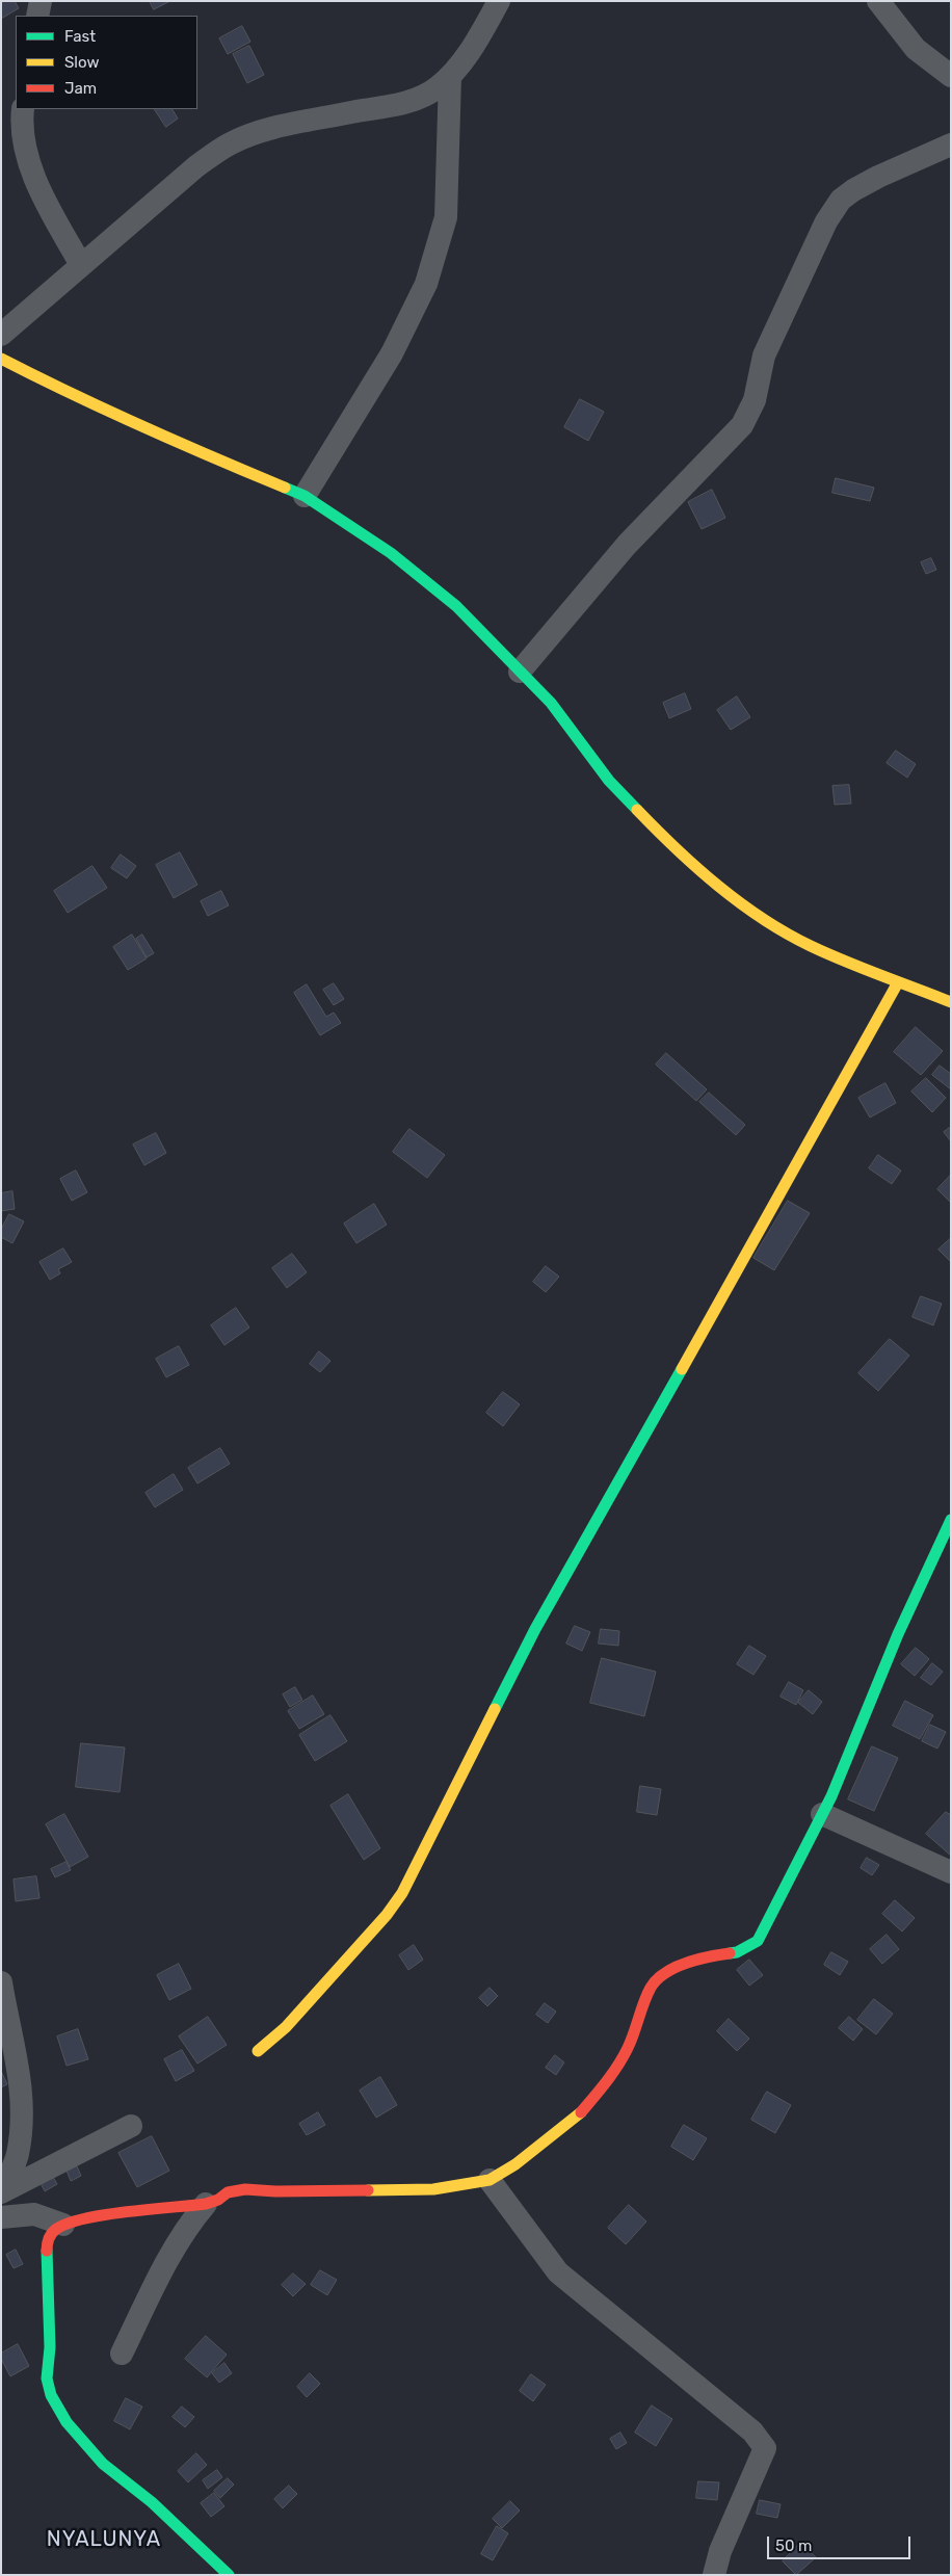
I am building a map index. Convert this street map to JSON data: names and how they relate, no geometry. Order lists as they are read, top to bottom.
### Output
{
  "districts": ["NYALUNYA"],
  "legend": ["Fast", "Slow", "Jam"],
  "scale_bar": "50 m"
}
